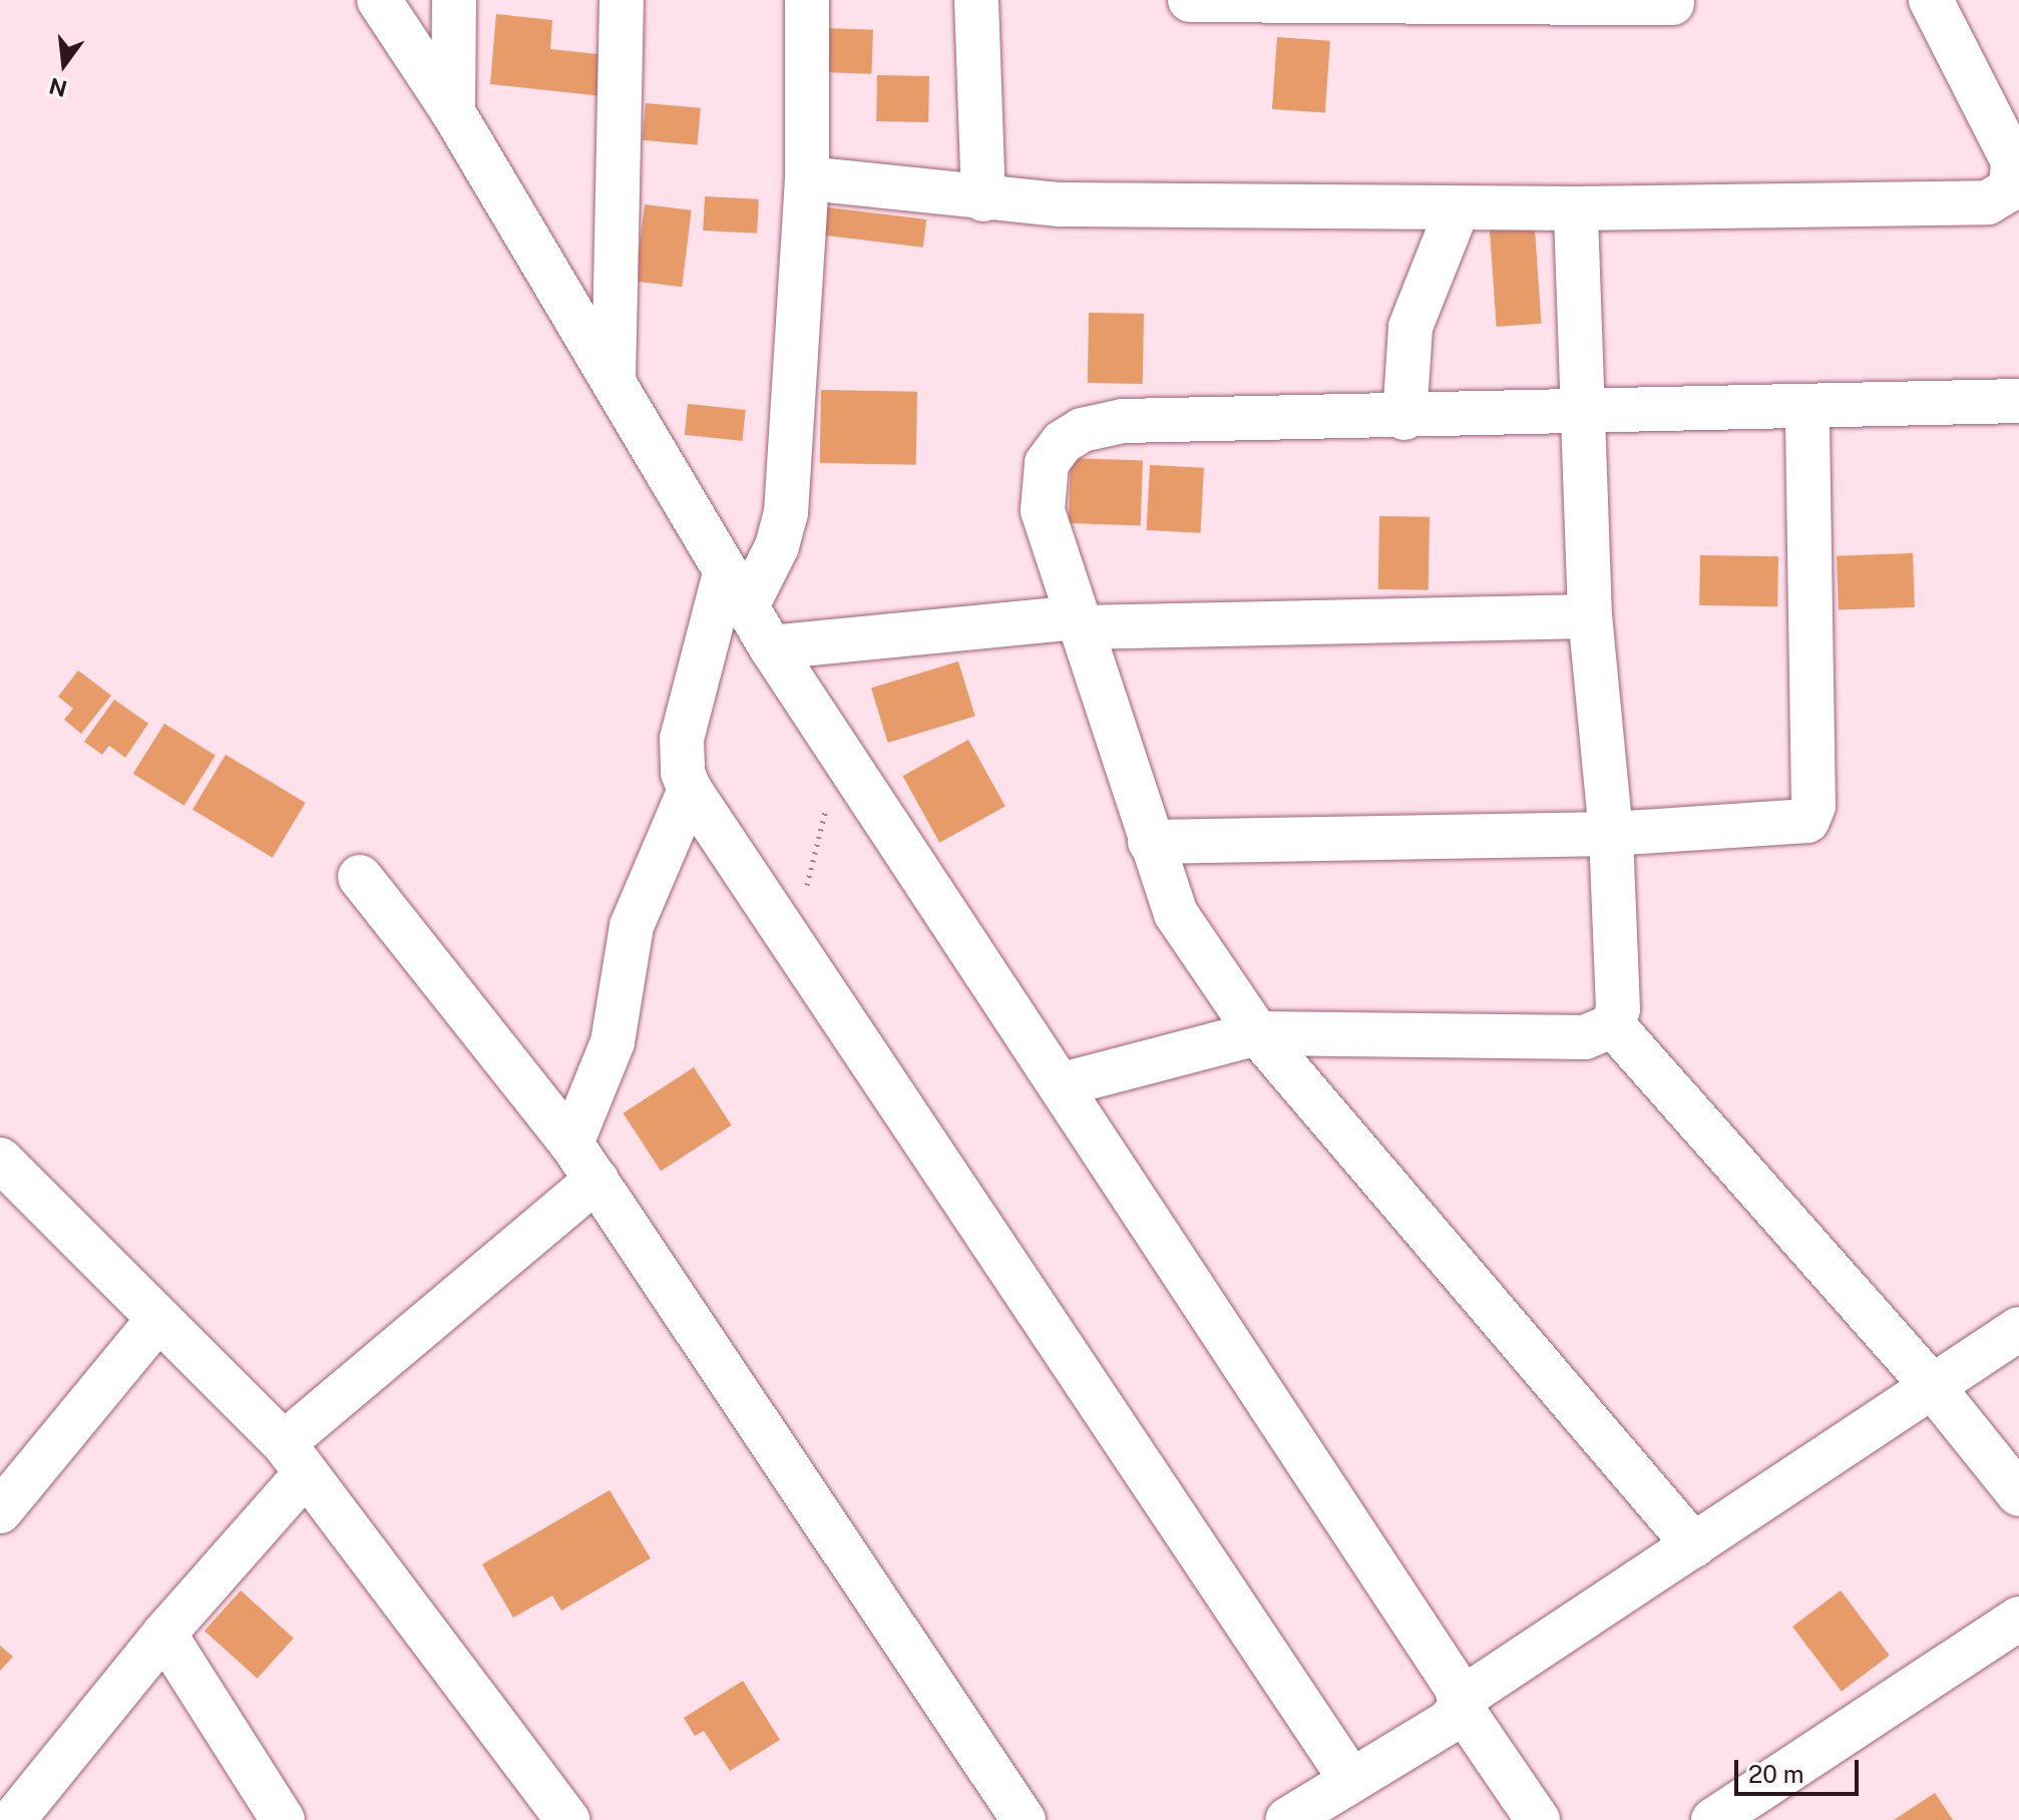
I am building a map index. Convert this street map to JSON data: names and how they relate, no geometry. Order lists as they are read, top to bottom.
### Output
{
  "scale_bar": "20 m",
  "north": "bottom"
}
